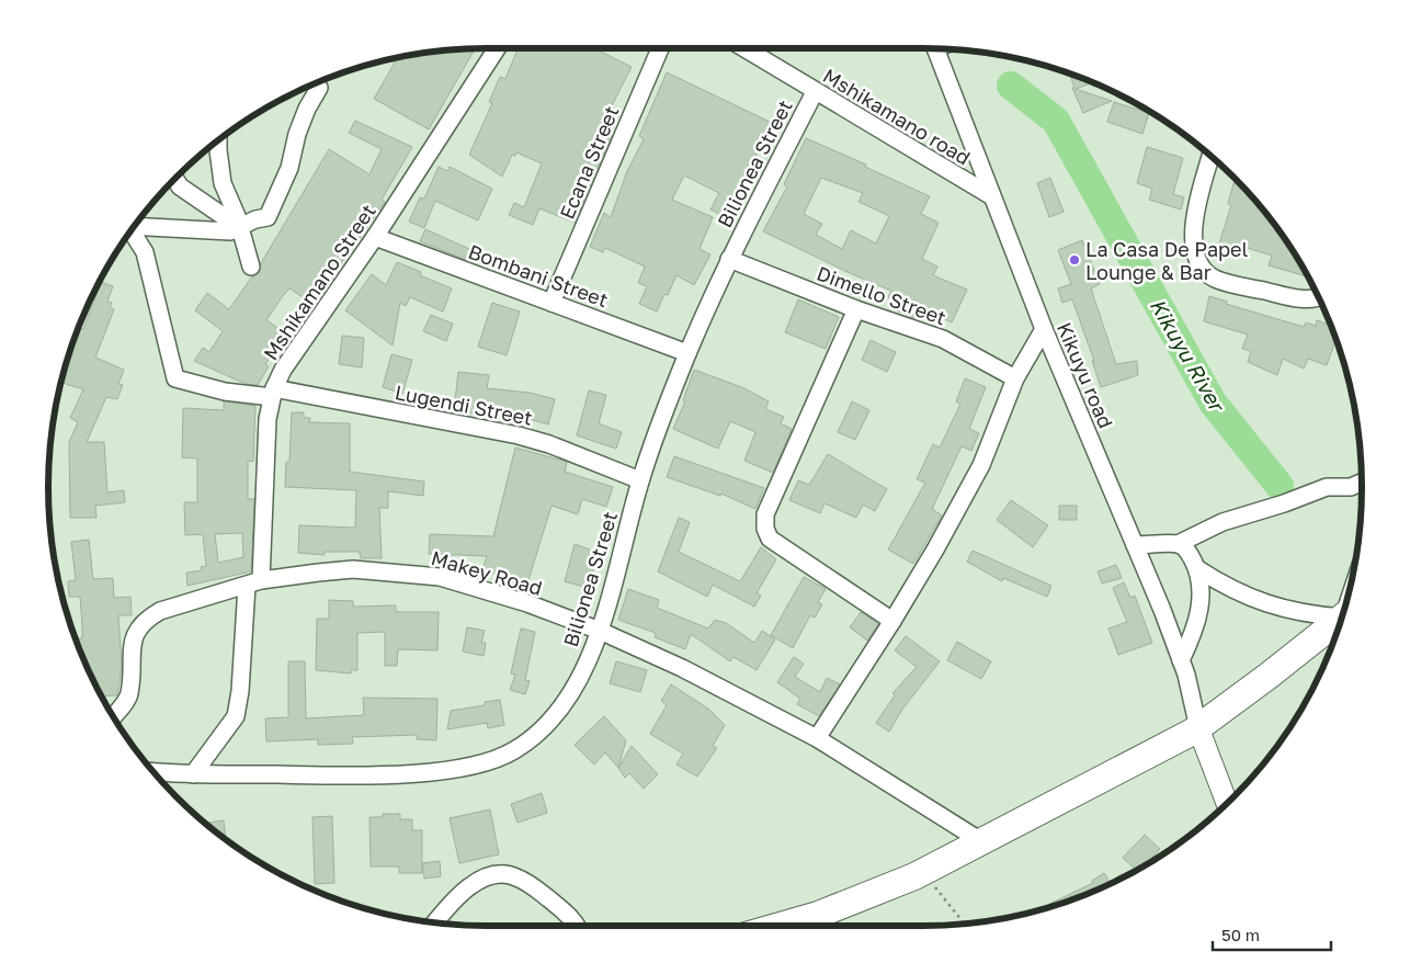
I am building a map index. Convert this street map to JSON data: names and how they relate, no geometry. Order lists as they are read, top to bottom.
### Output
{
  "streets": {
    "street": [
      "Mshikamano road",
      "Ecana Street",
      "Bilionea Street",
      "Bombani Street",
      "Mshikamano Street",
      "Dimello Street",
      "Kikuyu road",
      "Lugendi Street",
      "Makey Road"
    ]
  },
  "crossings": [
    ["Mshikamano road", "Bilionea Street"],
    ["Mshikamano road", "Kikuyu road"],
    ["Ecana Street", "Bombani Street"],
    ["Bilionea Street", "Bombani Street"],
    ["Bilionea Street", "Mshikamano Street"],
    ["Bilionea Street", "Dimello Street"],
    ["Bilionea Street", "Lugendi Street"],
    ["Bilionea Street", "Makey Road"],
    ["Bombani Street", "Mshikamano Street"],
    ["Mshikamano Street", "Lugendi Street"],
    ["Mshikamano Street", "Makey Road"]
  ],
  "water": ["Kikuyu River"],
  "places": ["La Casa De Papel Lounge & Bar"],
  "scale_bar": "50 m"
}
